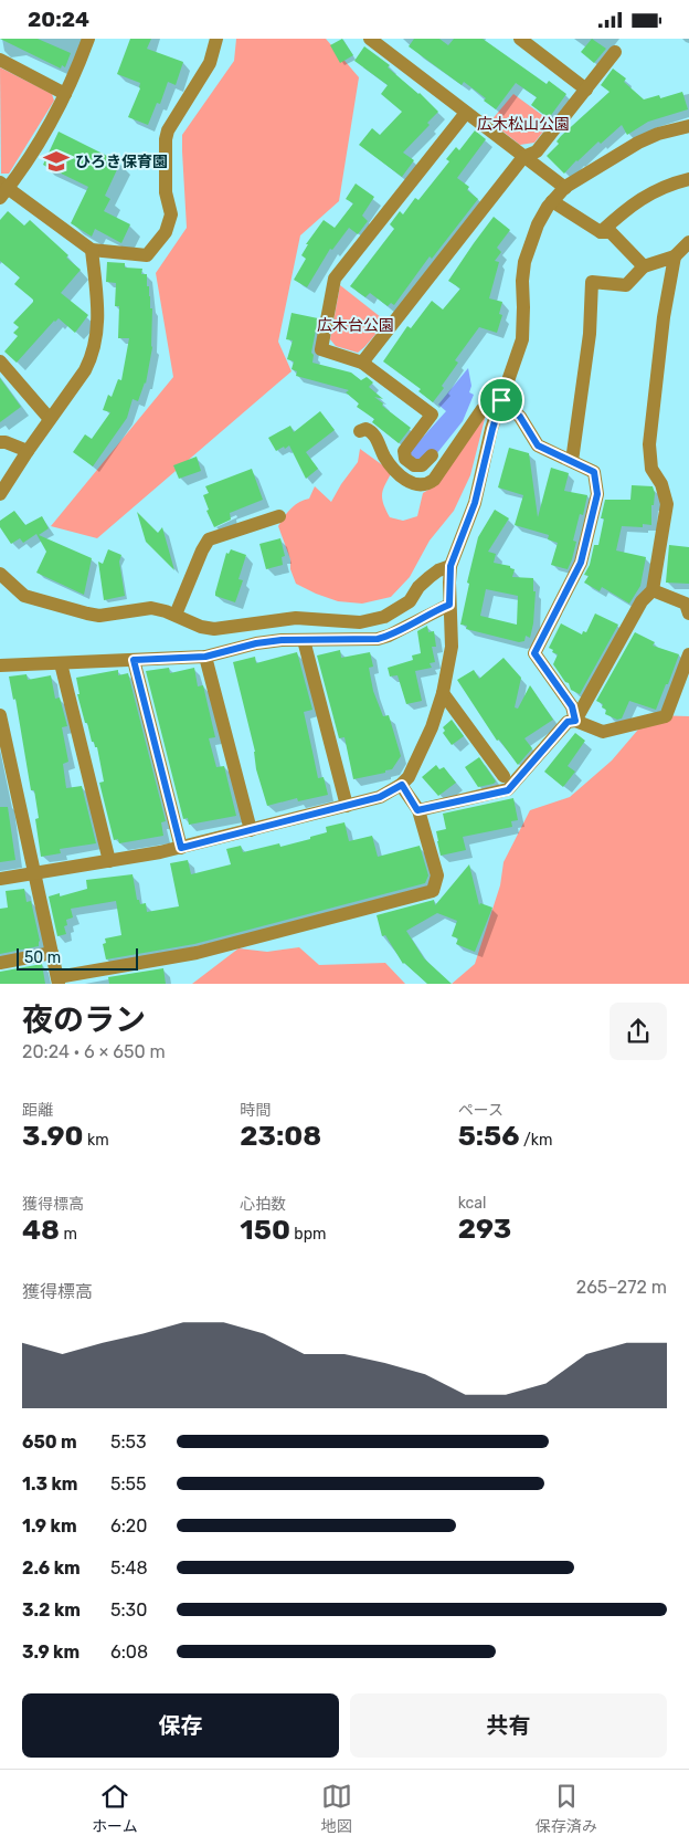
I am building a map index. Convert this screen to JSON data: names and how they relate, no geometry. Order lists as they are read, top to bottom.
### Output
{
  "parks": ["広木松山公園", "広木台公園"],
  "places": {
    "school or university": ["ひろき保育園"]
  },
  "scale_bar": "50 m",
  "page": {
    "status": "20:24",
    "scale": "50 m",
    "heading": ["夜のラン", "20:24 · 6 × 650 m"],
    "stats": [
      ["距離", "3.90 km"],
      ["時間", "23:08"],
      ["ペース", "5:56 /km"],
      ["獲得標高", "48 m"],
      ["心拍数", "150 bpm"],
      ["kcal", "293"]
    ],
    "chart": ["獲得標高", "265–272 m"],
    "list": [
      {
        "name": "650 m",
        "note": "5:53"
      },
      {
        "name": "1.3 km",
        "note": "5:55"
      },
      {
        "name": "1.9 km",
        "note": "6:20"
      },
      {
        "name": "2.6 km",
        "note": "5:48"
      },
      {
        "name": "3.2 km",
        "note": "5:30"
      },
      {
        "name": "3.9 km",
        "note": "6:08"
      }
    ],
    "buttons": ["保存", "共有"],
    "tabs": ["ホーム", "地図", "保存済み"]
  }
}
